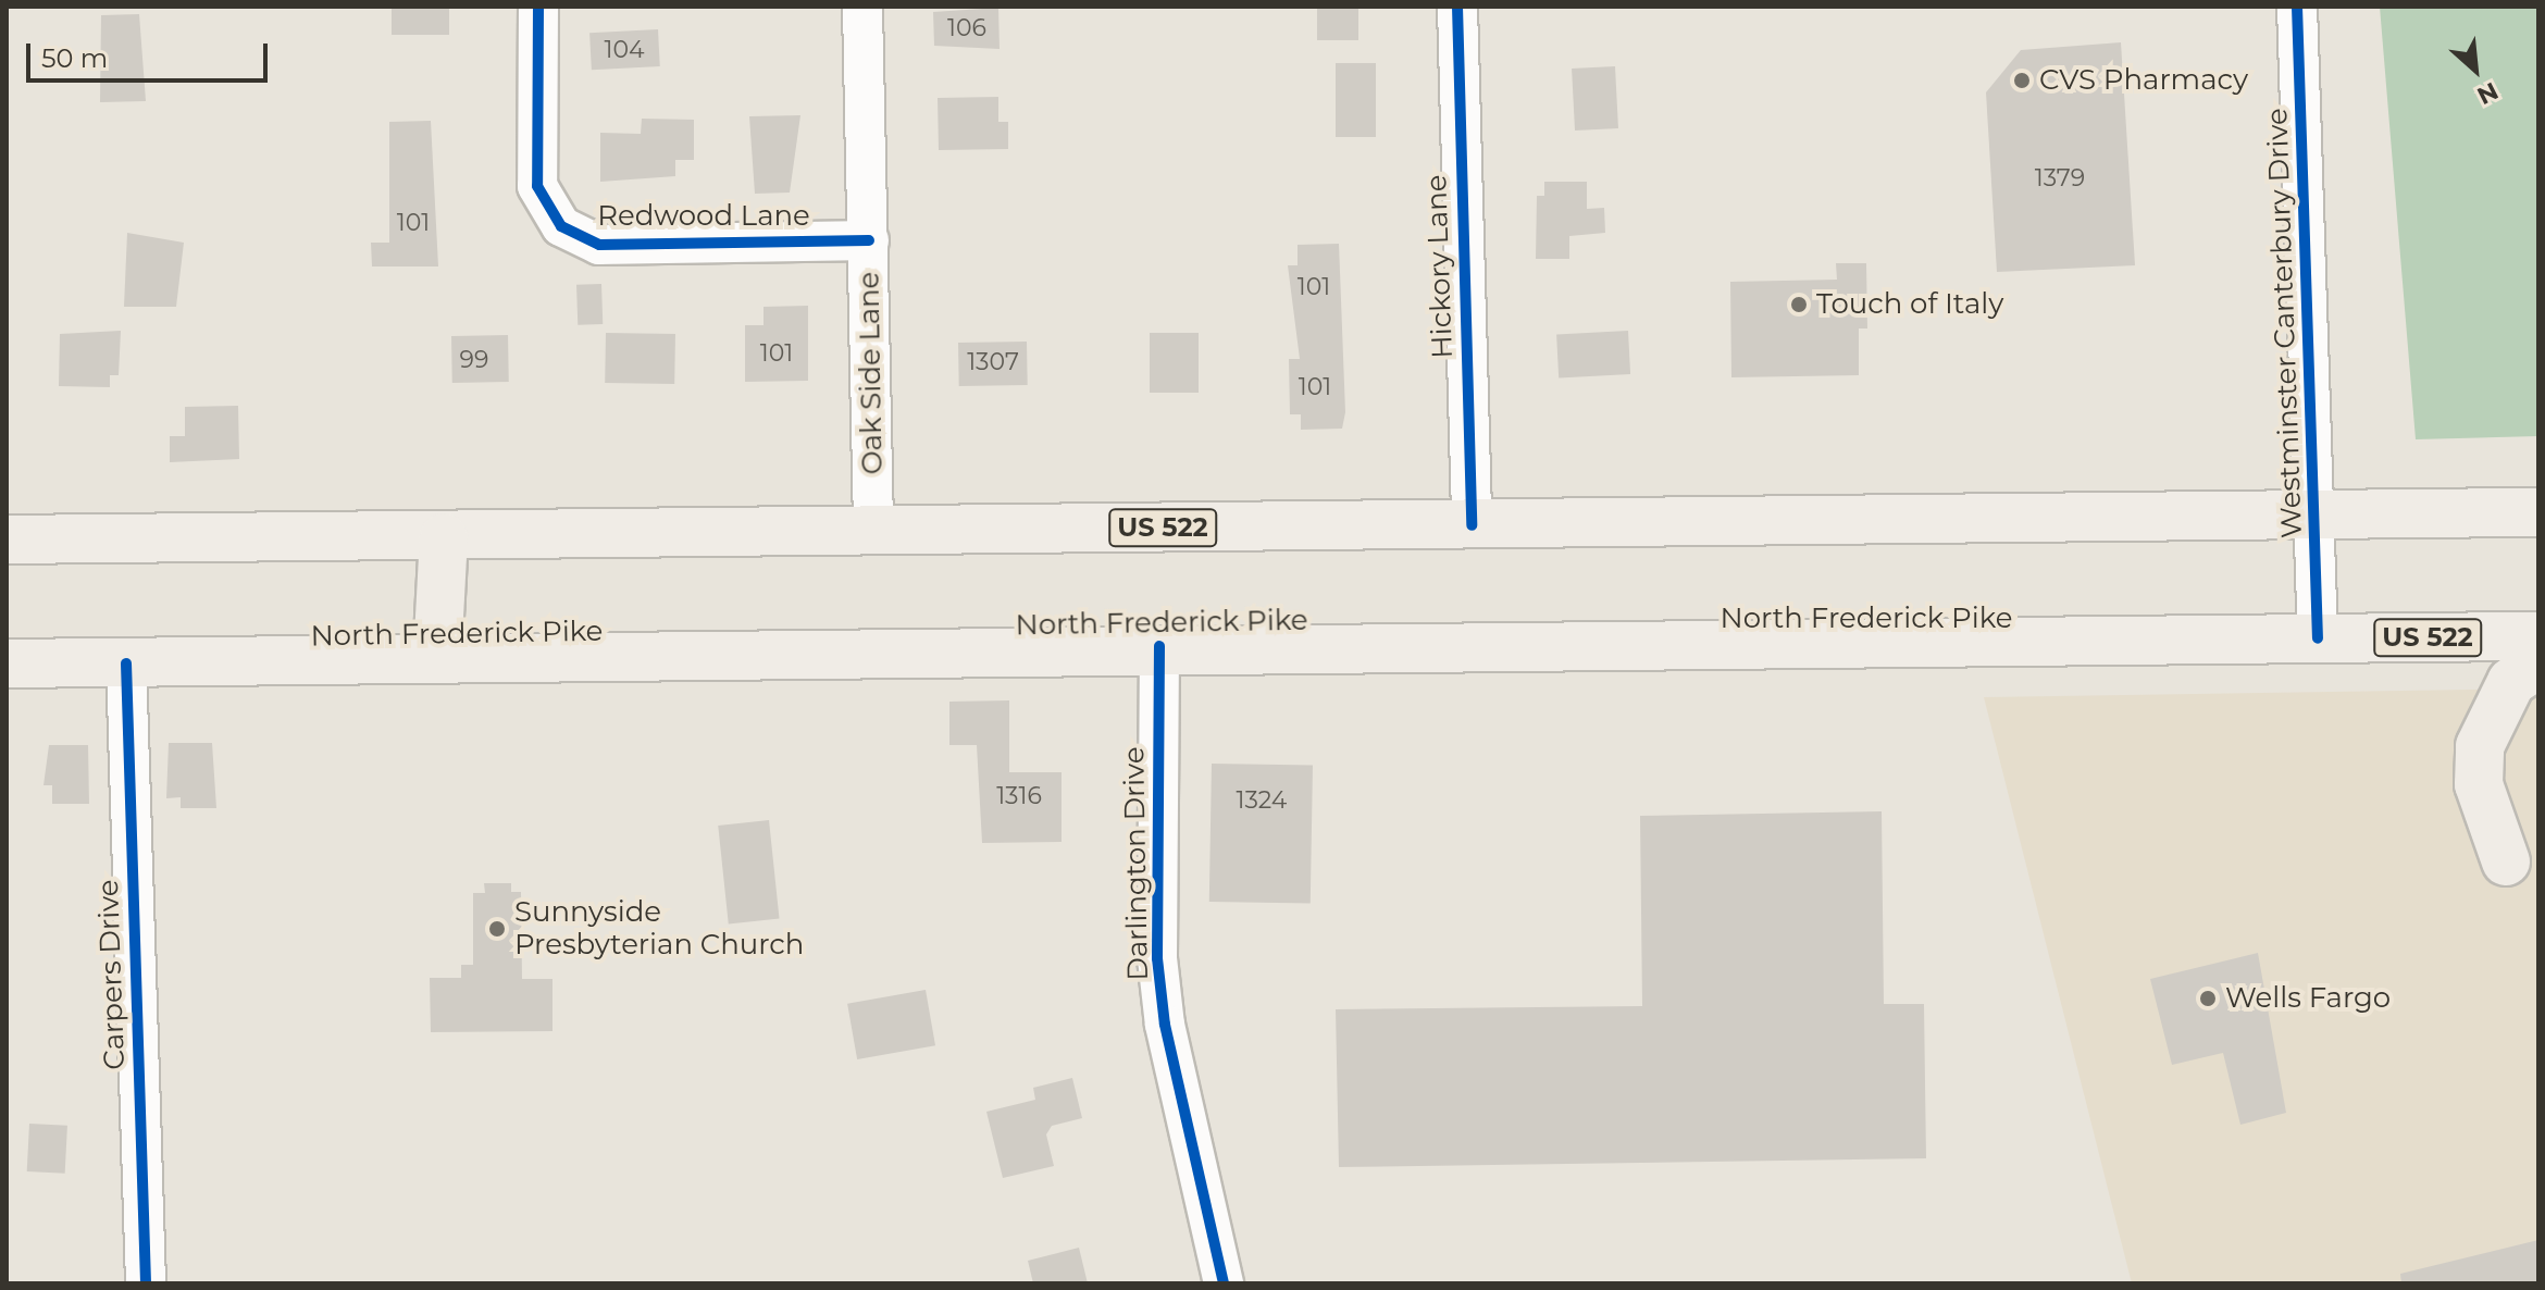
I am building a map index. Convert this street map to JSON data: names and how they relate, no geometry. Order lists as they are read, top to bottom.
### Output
{
  "streets": {
    "main road": ["US 522", "North Frederick Pike"],
    "street": [
      "Redwood Lane",
      "Hickory Lane",
      "Westminster Canterbury Drive",
      "Oak Side Lane",
      "Darlington Drive",
      "Carpers Drive"
    ]
  },
  "crossings": [
    ["Redwood Lane", "Oak Side Lane"],
    ["Hickory Lane", "US 522"],
    ["Westminster Canterbury Drive", "US 522"],
    ["Westminster Canterbury Drive", "North Frederick Pike"],
    ["Oak Side Lane", "US 522"],
    ["North Frederick Pike", "Darlington Drive"],
    ["North Frederick Pike", "Carpers Drive"]
  ],
  "places": [
    "CVS Pharmacy",
    "Touch of Italy",
    "Sunnyside Presbyterian Church",
    "Wells Fargo"
  ],
  "house_numbers": [
    "106",
    "104",
    "1379",
    "101",
    "101",
    "101",
    "99",
    "1307",
    "101",
    "1316",
    "1324"
  ],
  "scale_bar": "50 m",
  "north": "bottom right"
}
